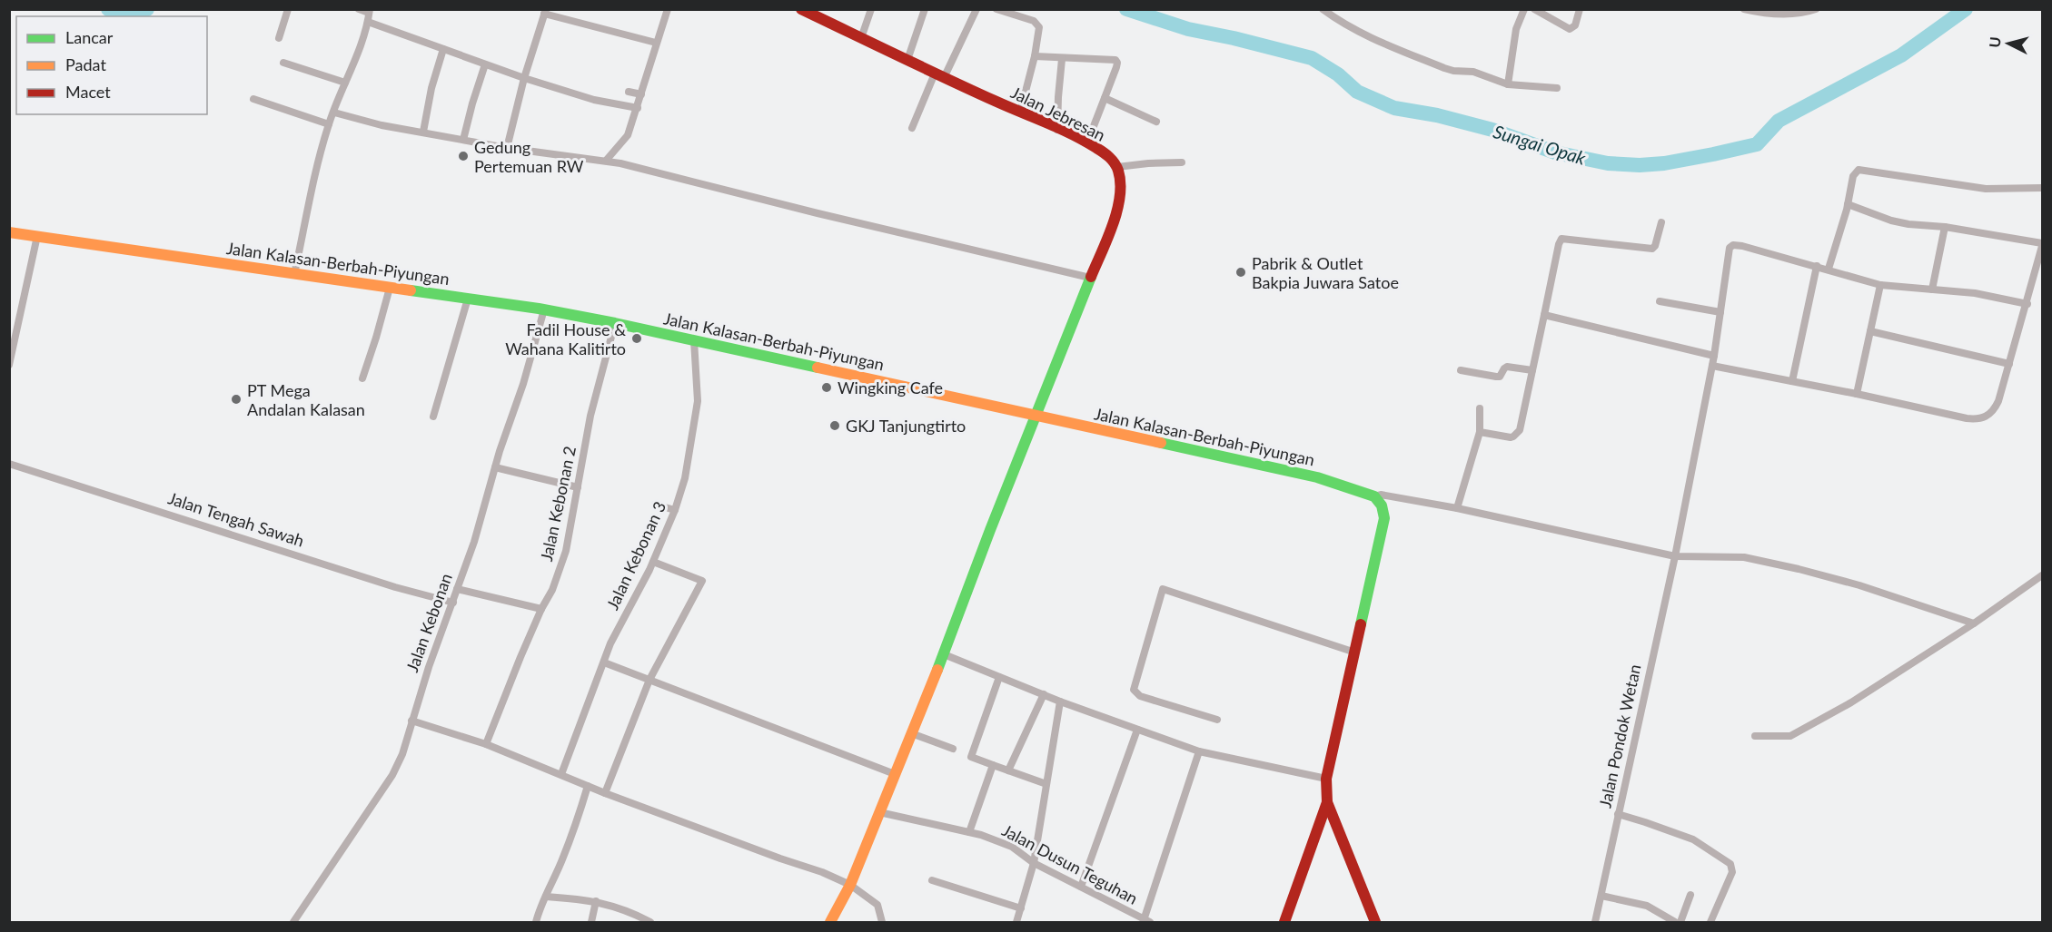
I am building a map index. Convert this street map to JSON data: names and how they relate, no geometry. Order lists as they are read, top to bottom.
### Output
{
  "streets": {
    "street": [
      "Jalan Jebresan",
      "Jalan Kalasan-Berbah-Piyungan",
      "Jalan Kebonan 2",
      "Jalan Tengah Sawah",
      "Jalan Kebonan 3",
      "Jalan Kebonan",
      "Jalan Pondok Wetan",
      "Jalan Dusun Teguhan"
    ]
  },
  "crossings": [
    ["Jalan Kalasan-Berbah-Piyungan", "Jalan Kebonan 2"],
    ["Jalan Kalasan-Berbah-Piyungan", "Jalan Kebonan 3"],
    ["Jalan Kalasan-Berbah-Piyungan", "Jalan Kebonan"],
    ["Jalan Tengah Sawah", "Jalan Kebonan"]
  ],
  "water": ["Sungai Opak"],
  "places": [
    "Gedung Pertemuan RW",
    "Pabrik & Outlet Bakpia Juwara Satoe",
    "Fadil House & Wahana Kalitirto",
    "Wingking Cafe",
    "PT Mega Andalan Kalasan",
    "GKJ Tanjungtirto"
  ],
  "legend": ["Lancar", "Padat", "Macet"],
  "north": "left"
}
